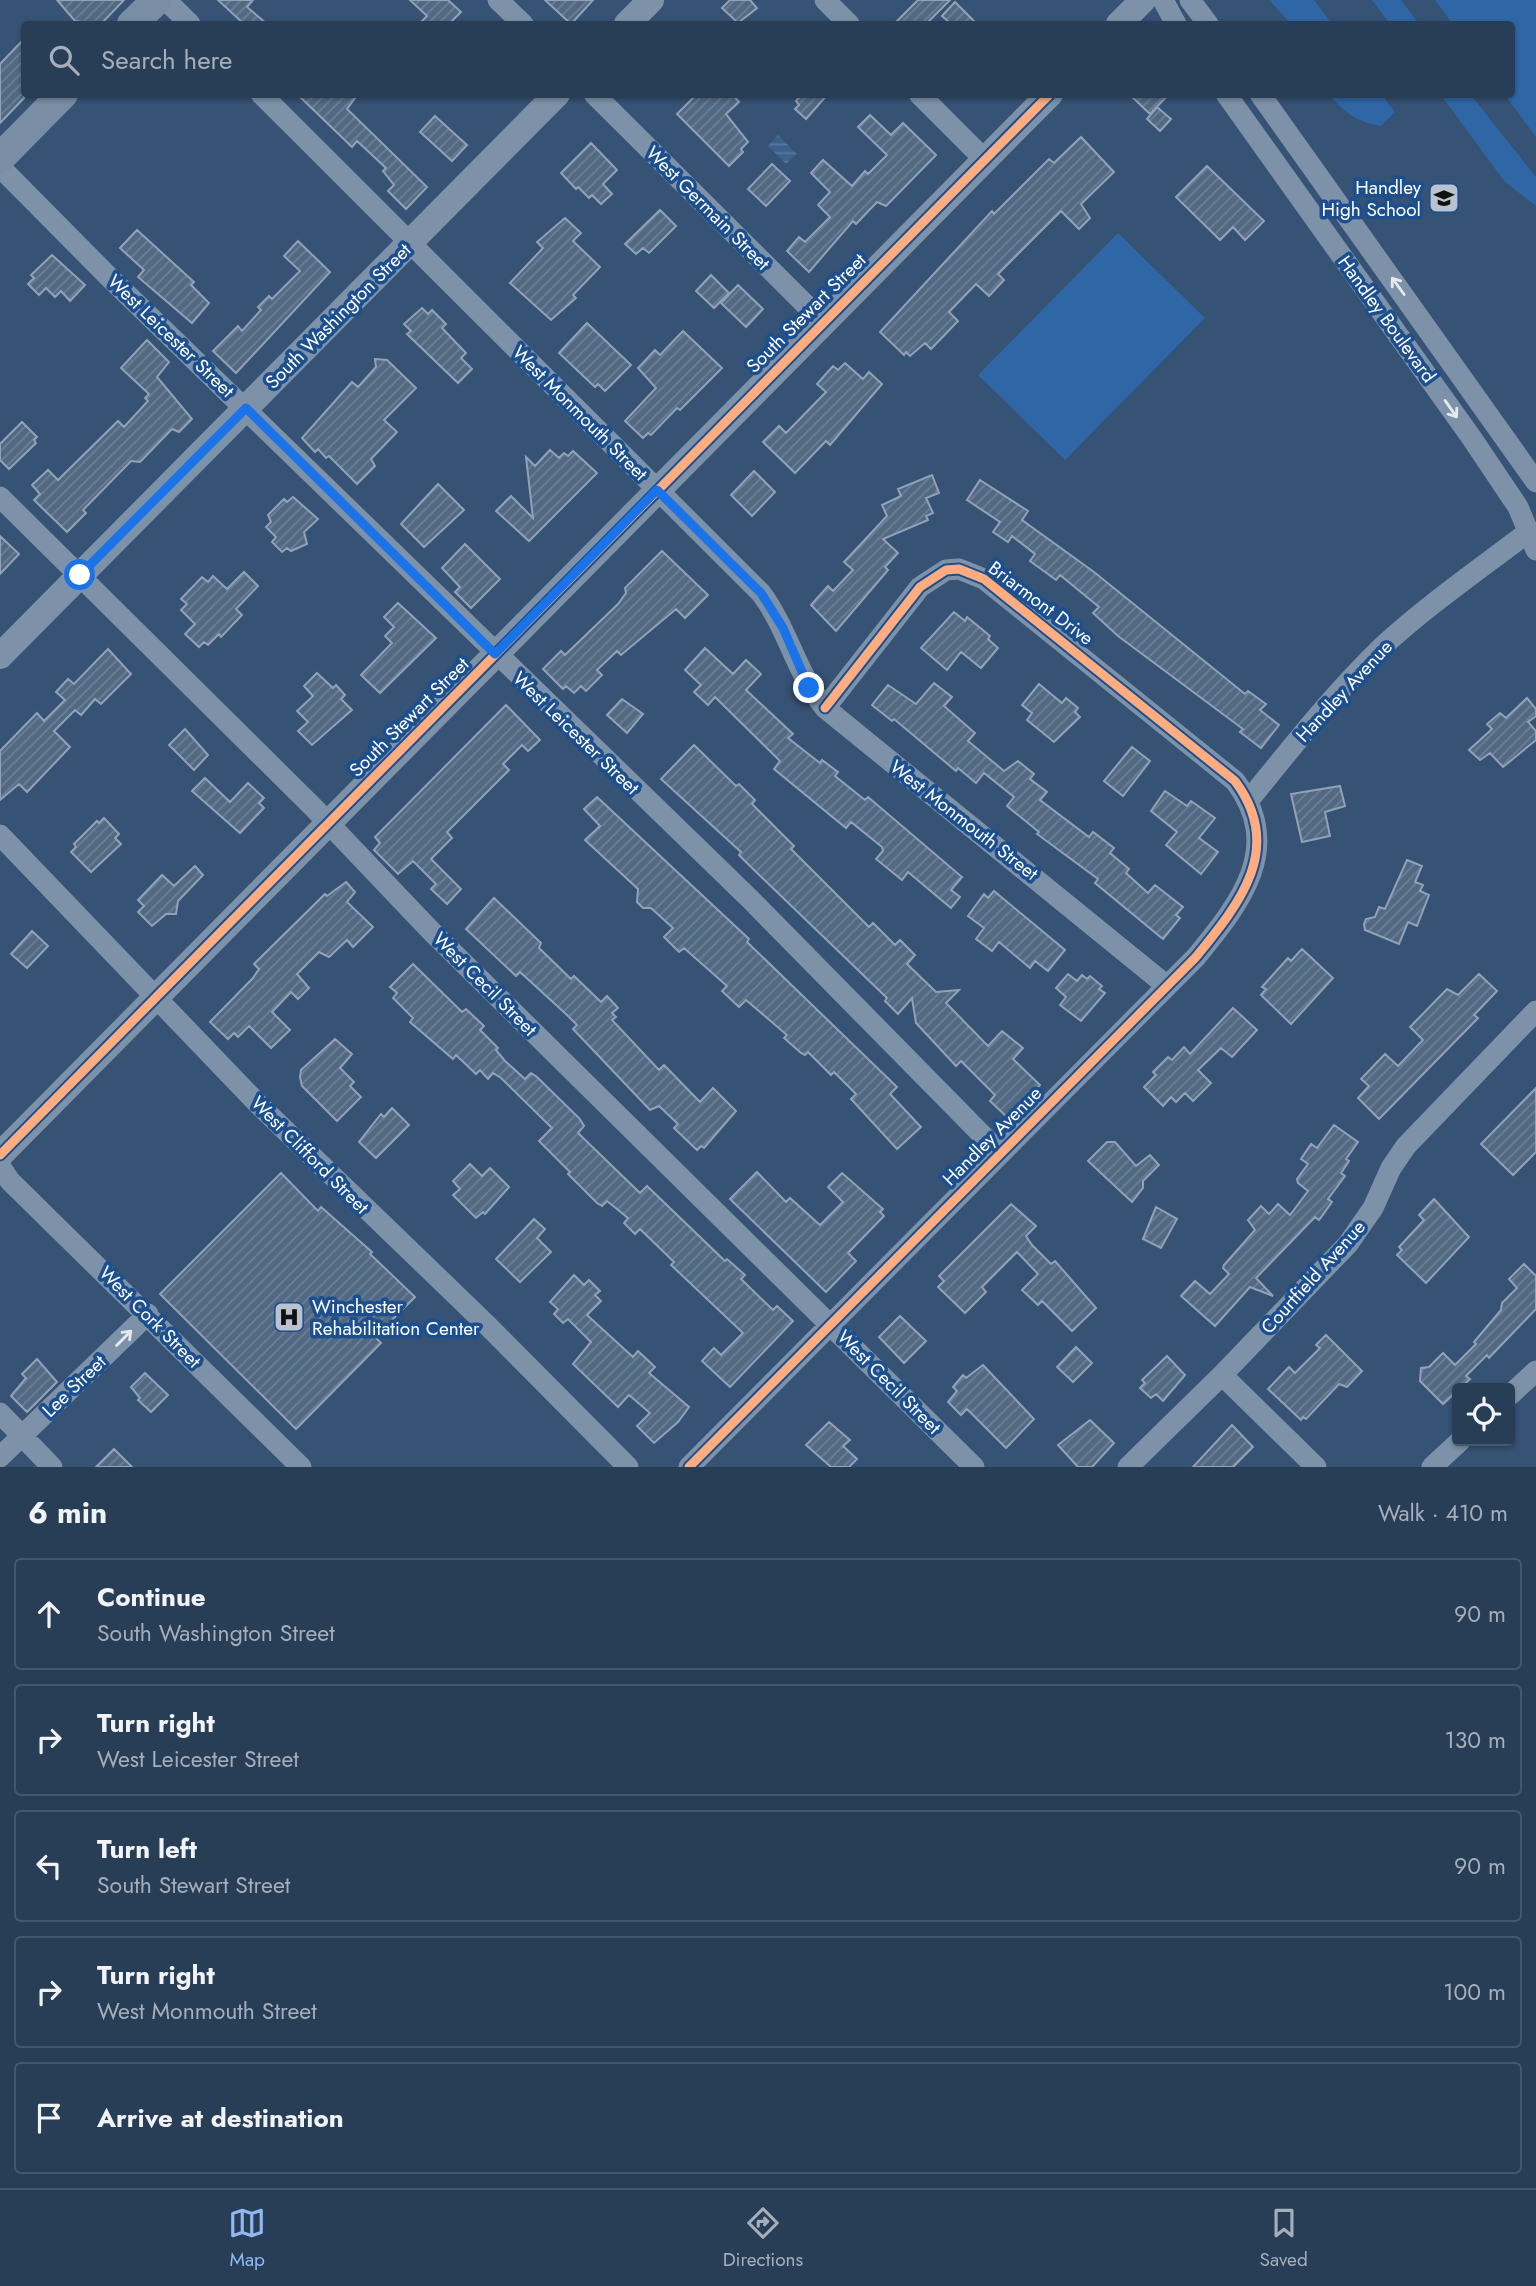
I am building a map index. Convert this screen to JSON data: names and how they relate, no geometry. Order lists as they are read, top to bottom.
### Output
{
  "streets": {
    "street": [
      "West Germain Street",
      "South Stewart Street",
      "South Washington Street",
      "Handley Boulevard",
      "West Leicester Street",
      "West Monmouth Street",
      "Briarmont Drive",
      "Handley Avenue",
      "West Cecil Street",
      "West Clifford Street",
      "Courtfield Avenue",
      "West Cork Street",
      "Lee Street"
    ]
  },
  "crossings": [
    ["West Germain Street", "South Stewart Street"],
    ["South Stewart Street", "West Leicester Street"],
    ["South Stewart Street", "West Monmouth Street"],
    ["South Stewart Street", "West Cecil Street"],
    ["South Stewart Street", "West Clifford Street"],
    ["South Washington Street", "West Leicester Street"],
    ["South Washington Street", "West Monmouth Street"],
    ["South Washington Street", "West Cecil Street"],
    ["Handley Boulevard", "Handley Avenue"],
    ["West Leicester Street", "Handley Avenue"],
    ["West Monmouth Street", "Briarmont Drive"],
    ["West Monmouth Street", "Handley Avenue"],
    ["Briarmont Drive", "Handley Avenue"],
    ["Handley Avenue", "West Cecil Street"],
    ["West Cork Street", "Lee Street"]
  ],
  "one_way": ["Lee Street"],
  "places": {
    "school or university": ["Handley High School"],
    "hospital": ["Winchester Rehabilitation Center"]
  },
  "page": {
    "search": "Search here",
    "heading": ["6 min", "Walk · 410 m"],
    "list": [
      ["Continue", "South Washington Street", "90 m"],
      ["Turn right", "West Leicester Street", "130 m"],
      ["Turn left", "South Stewart Street", "90 m"],
      ["Turn right", "West Monmouth Street", "100 m"],
      "Arrive at destination"
    ],
    "nav": ["Map", "Directions", "Saved"]
  }
}
